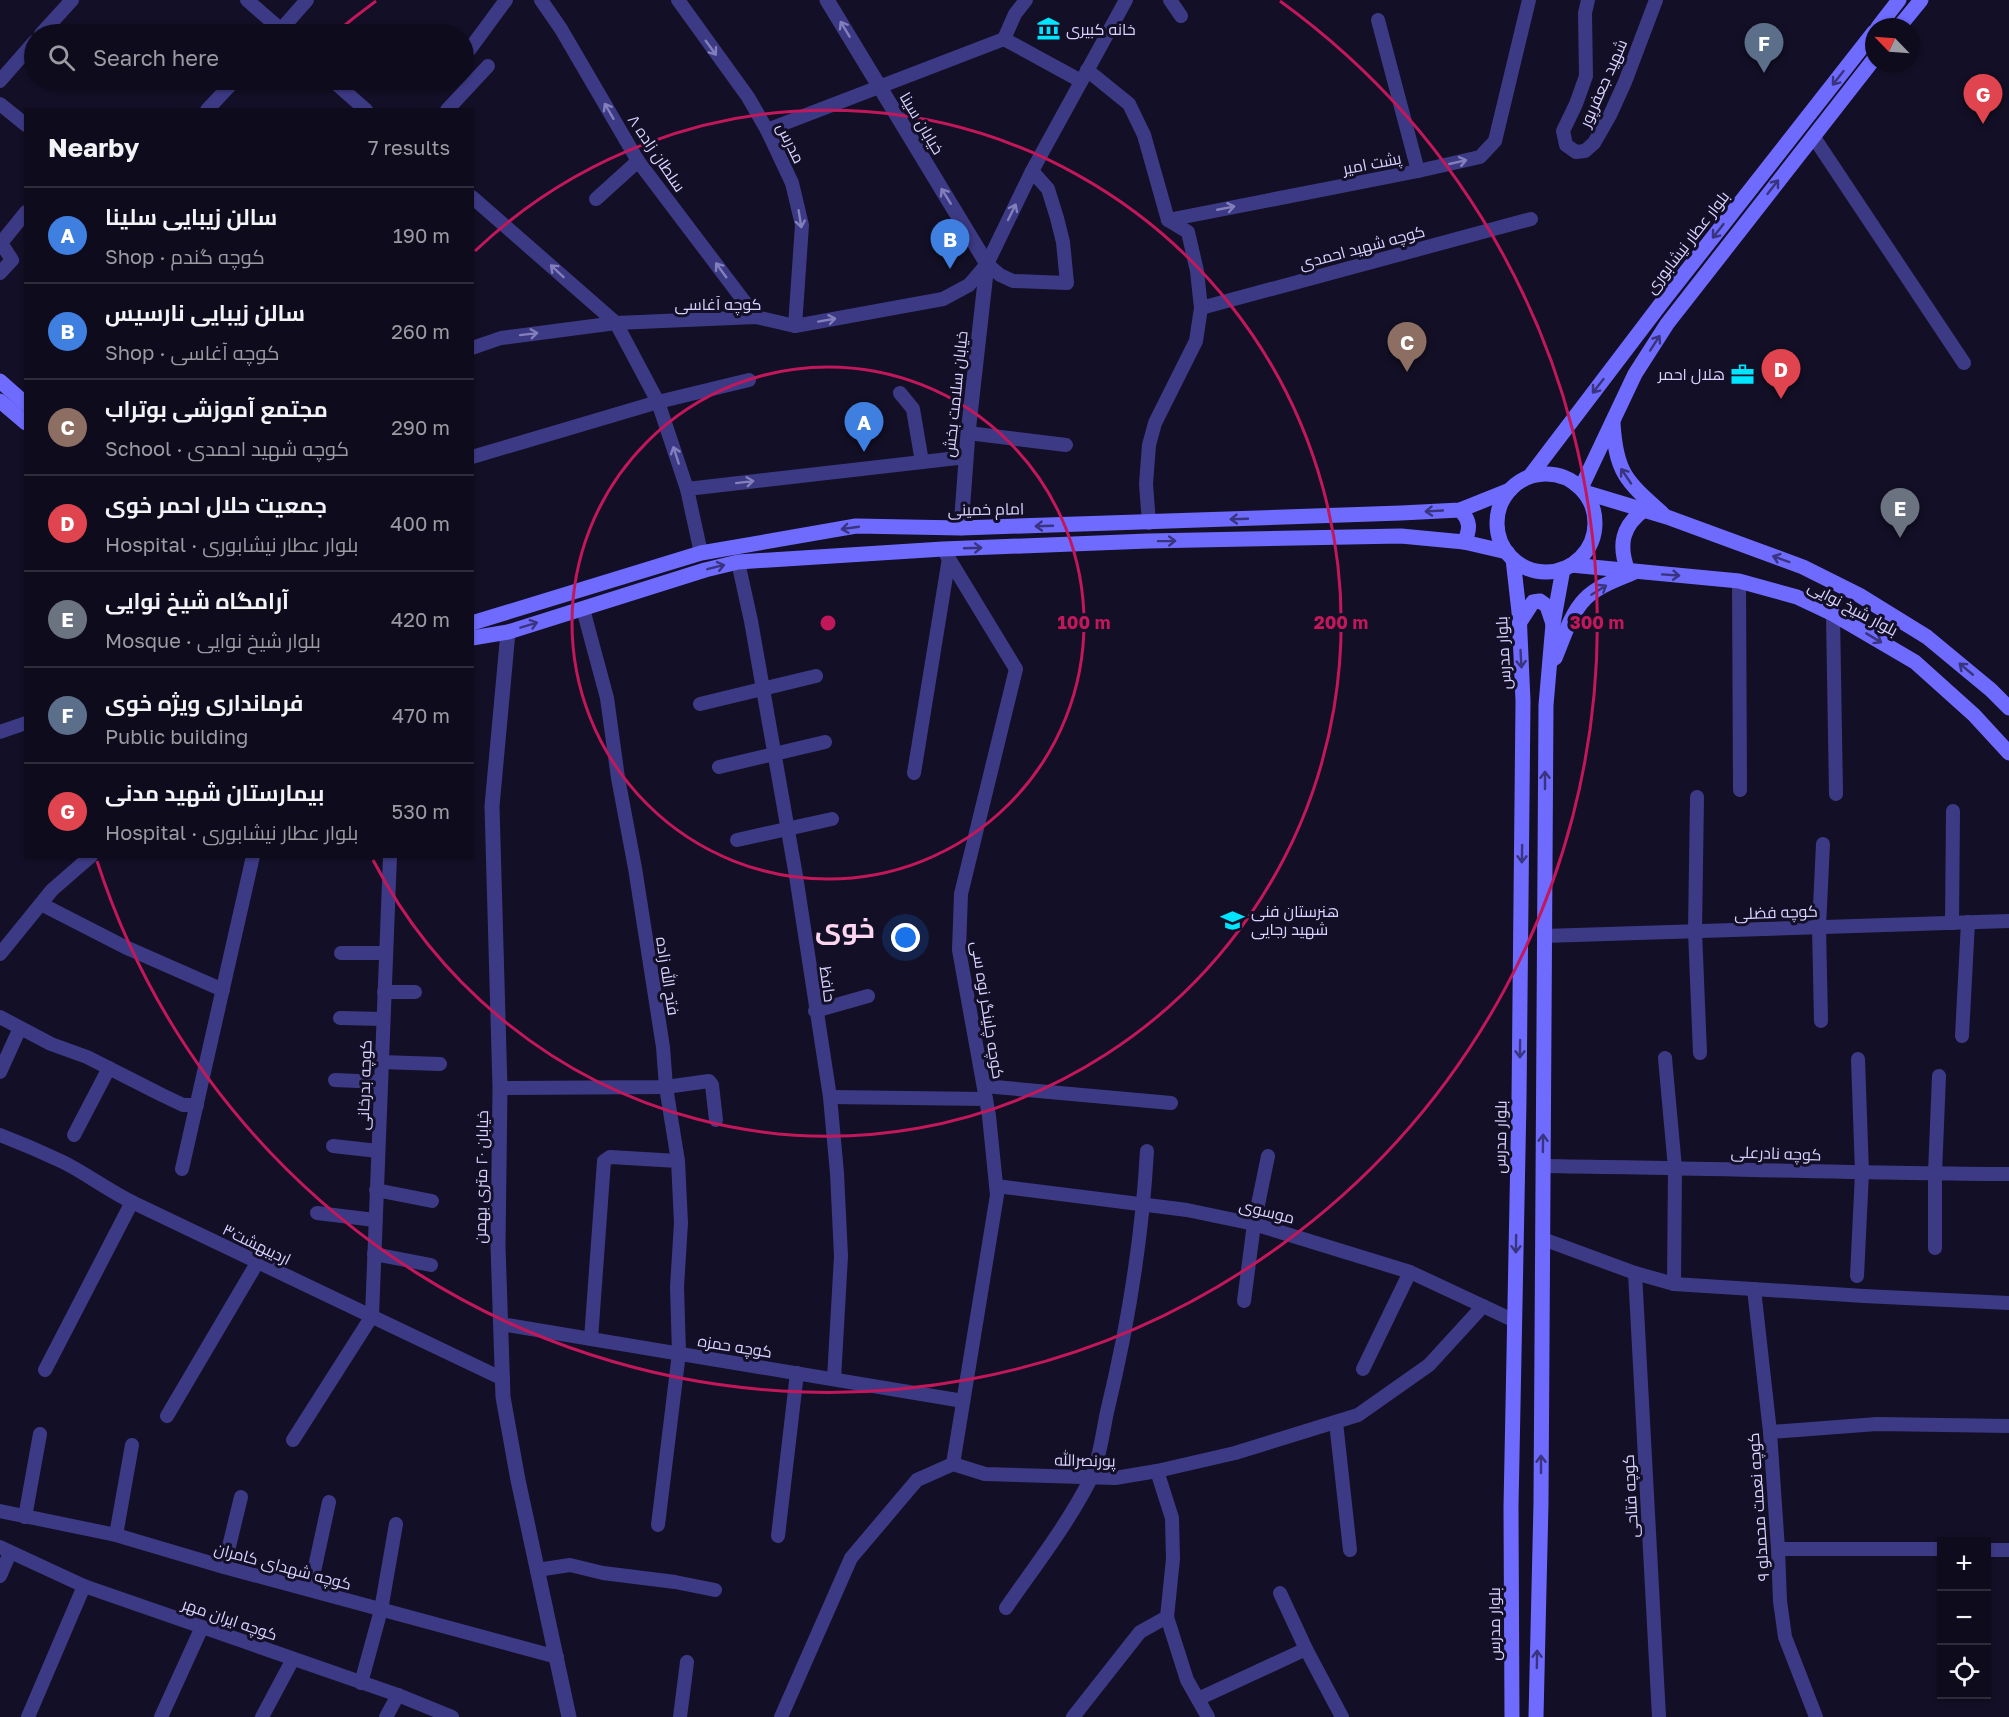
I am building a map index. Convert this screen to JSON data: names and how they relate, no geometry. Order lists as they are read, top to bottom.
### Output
{
  "streets": {
    "main road": [
      "بلوار عطار نیشابوری",
      "امام خمینی",
      "بلوار شیخ نوایی",
      "بلوار مدرس"
    ],
    "street": [
      "شهید جعفرپور",
      "خیابان سینا",
      "مدرس",
      "سلطان زاده ۸",
      "پشت امیر",
      "کوچه شهید احمدی",
      "کوچه آغاسی",
      "خیابان سلامت بخش",
      "کوچه فضلی",
      "فتح الله زاده",
      "حافظ",
      "کوچه چلینگر نوه سی",
      "کوچه بدرخانی",
      "کوچه نادرعلی",
      "خیابان ۲۰ متری بهمن",
      "موسوی",
      "اردیبهشت۳",
      "کوچه حمزه",
      "پورنصرالله",
      "کوچه فتاحی",
      "کوچه نعمت محمدلو ۹",
      "کوچه شهدای کامران",
      "کوچه ایران مهر"
    ]
  },
  "crossings": [
    ["خیابان سینا", "کوچه آغاسی"],
    ["خیابان سینا", "خیابان سلامت بخش"],
    ["مدرس", "کوچه آغاسی"],
    ["سلطان زاده ۸", "کوچه آغاسی"],
    ["بلوار عطار نیشابوری", "امام خمینی"],
    ["بلوار عطار نیشابوری", "بلوار شیخ نوایی"],
    ["بلوار عطار نیشابوری", "بلوار مدرس"],
    ["کوچه آغاسی", "خیابان سلامت بخش"],
    ["خیابان سلامت بخش", "امام خمینی"],
    ["امام خمینی", "بلوار شیخ نوایی"],
    ["امام خمینی", "بلوار مدرس"],
    ["بلوار شیخ نوایی", "بلوار مدرس"],
    ["بلوار مدرس", "موسوی"],
    ["فتح الله زاده", "کوچه حمزه"],
    ["حافظ", "کوچه حمزه"],
    ["کوچه چلینگر نوه سی", "موسوی"],
    ["کوچه چلینگر نوه سی", "کوچه حمزه"],
    ["کوچه چلینگر نوه سی", "پورنصرالله"],
    ["کوچه بدرخانی", "اردیبهشت۳"],
    ["خیابان ۲۰ متری بهمن", "اردیبهشت۳"],
    ["خیابان ۲۰ متری بهمن", "کوچه حمزه"],
    ["خیابان ۲۰ متری بهمن", "کوچه شهدای کامران"],
    ["موسوی", "پورنصرالله"]
  ],
  "one_way": [
    "خیابان سینا",
    "مدرس",
    "سلطان زاده ۸",
    "پشت امیر",
    "کوچه آغاسی"
  ],
  "districts": ["خوی"],
  "places": {
    "museum": ["خانه کبیری"],
    "office": ["هلال احمر"],
    "school or university": ["هنرستان فنی شهید رجایی"]
  },
  "north": "top left",
  "page": {
    "pins": [
      "F",
      "G",
      "B",
      "C",
      "D",
      "A",
      "E"
    ],
    "search": "Search here",
    "heading": ["Nearby", "7 results"],
    "list": [
      {
        "mark": "A",
        "name": "سالن زیبایی سلینا",
        "note": "Shop · کوچه گندم",
        "value": "190 m"
      },
      {
        "mark": "B",
        "name": "سالن زیبایی نارسیس",
        "note": "Shop · کوچه آغاسی",
        "value": "260 m"
      },
      {
        "mark": "C",
        "name": "مجتمع آموزشی بوتراب",
        "note": "School · کوچه شهید احمدی",
        "value": "290 m"
      },
      {
        "mark": "D",
        "name": "جمعیت حلال احمر خوی",
        "note": "Hospital · بلوار عطار نیشابوری",
        "value": "400 m"
      },
      {
        "mark": "E",
        "name": "آرامگاه شیخ نوایی",
        "note": "Mosque · بلوار شیخ نوایی",
        "value": "420 m"
      },
      {
        "mark": "F",
        "name": "فرمانداری ویژه خوی",
        "note": "Public building",
        "value": "470 m"
      },
      {
        "mark": "G",
        "name": "بیمارستان شهید مدنی",
        "note": "Hospital · بلوار عطار نیشابوری",
        "value": "530 m"
      }
    ],
    "map_buttons": ["+", "−"]
  },
  "rings": ["100 m", "200 m", "300 m"]
}
